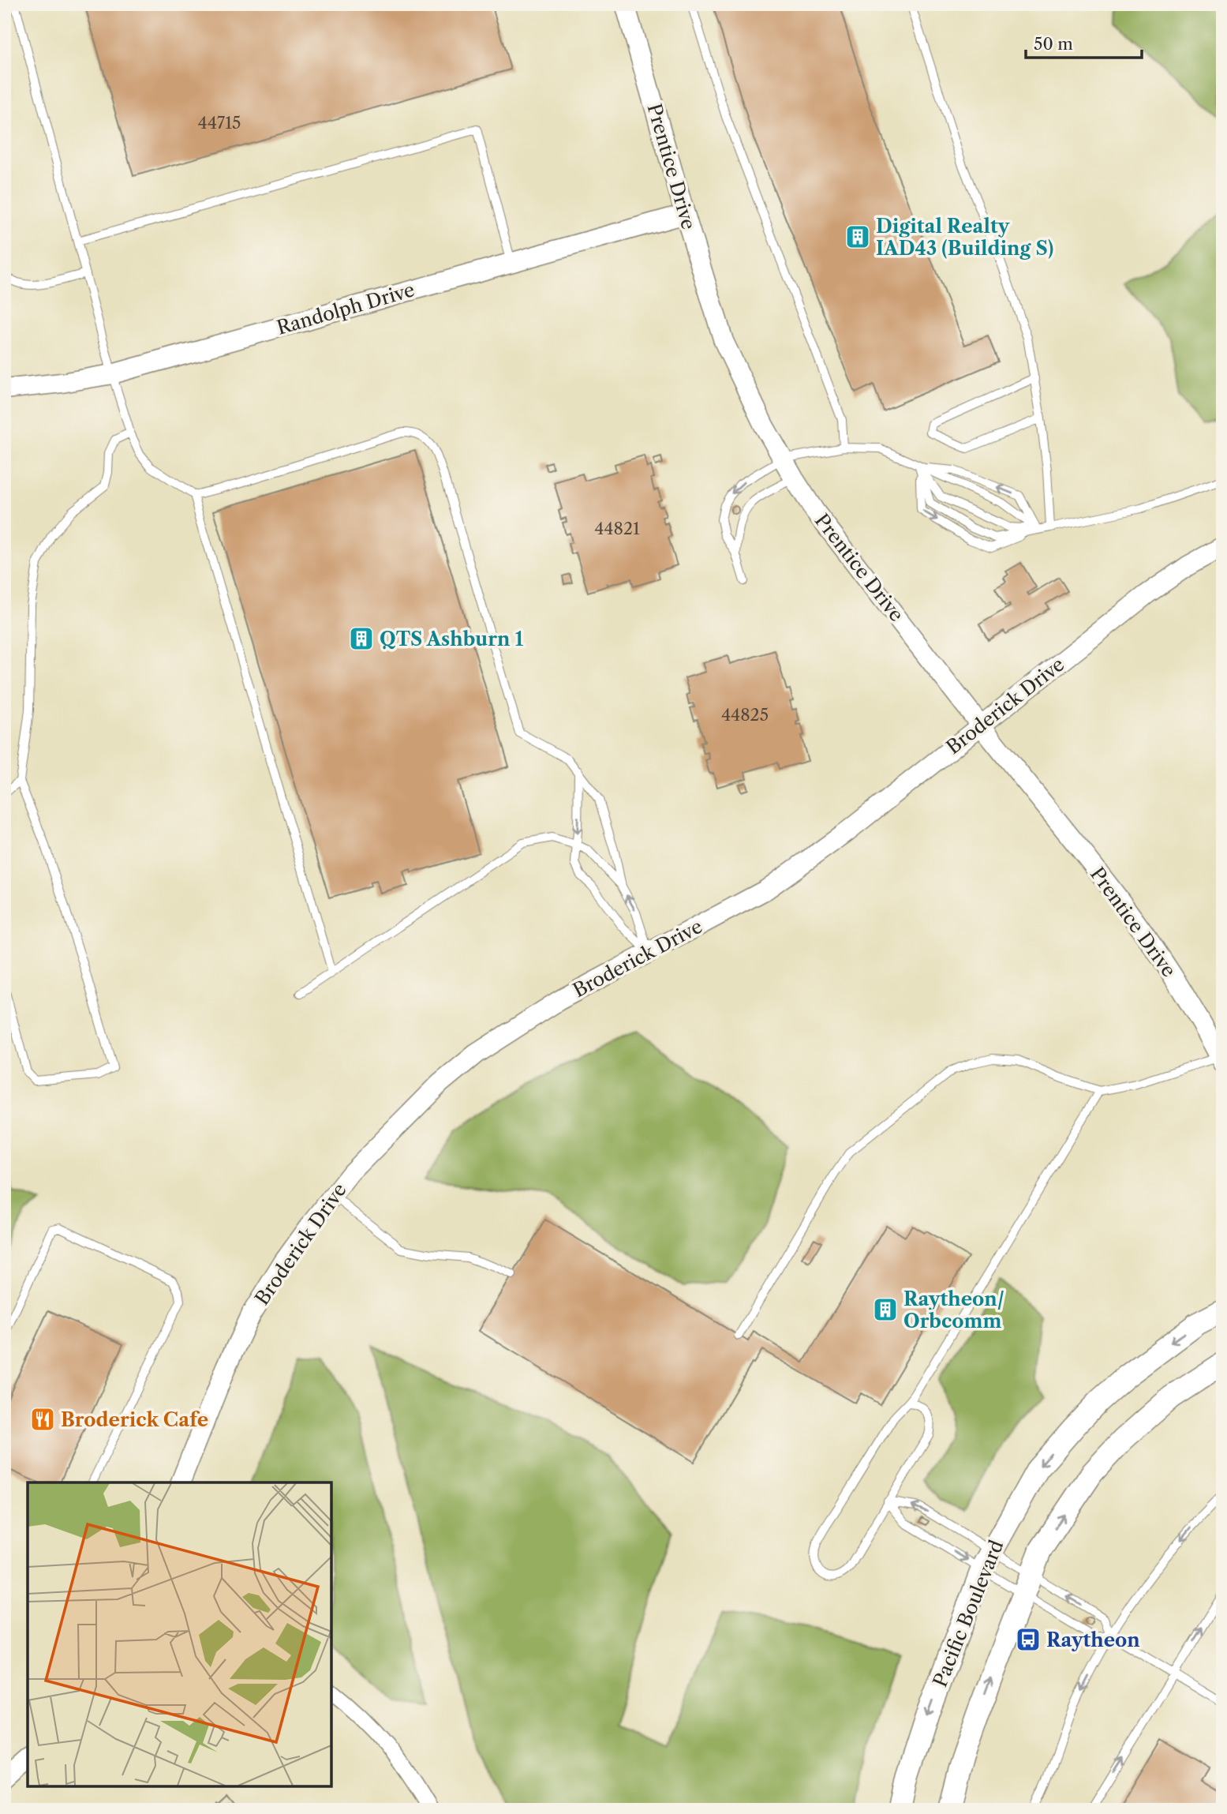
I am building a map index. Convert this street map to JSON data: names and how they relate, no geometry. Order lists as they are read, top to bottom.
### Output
{
  "streets": {
    "main road": ["Pacific Boulevard"],
    "street": ["Prentice Drive", "Randolph Drive", "Broderick Drive"]
  },
  "crossings": [
    ["Prentice Drive", "Randolph Drive"],
    ["Prentice Drive", "Broderick Drive"]
  ],
  "places": {
    "building": ["Digital Realty IAD43 (Building S)", "QTS Ashburn 1", "Raytheon/ Orbcomm"],
    "restaurant": ["Broderick Cafe"],
    "bus stop": ["Raytheon"]
  },
  "house_numbers": ["44715", "44821", "44825"],
  "scale_bar": "50 m"
}
